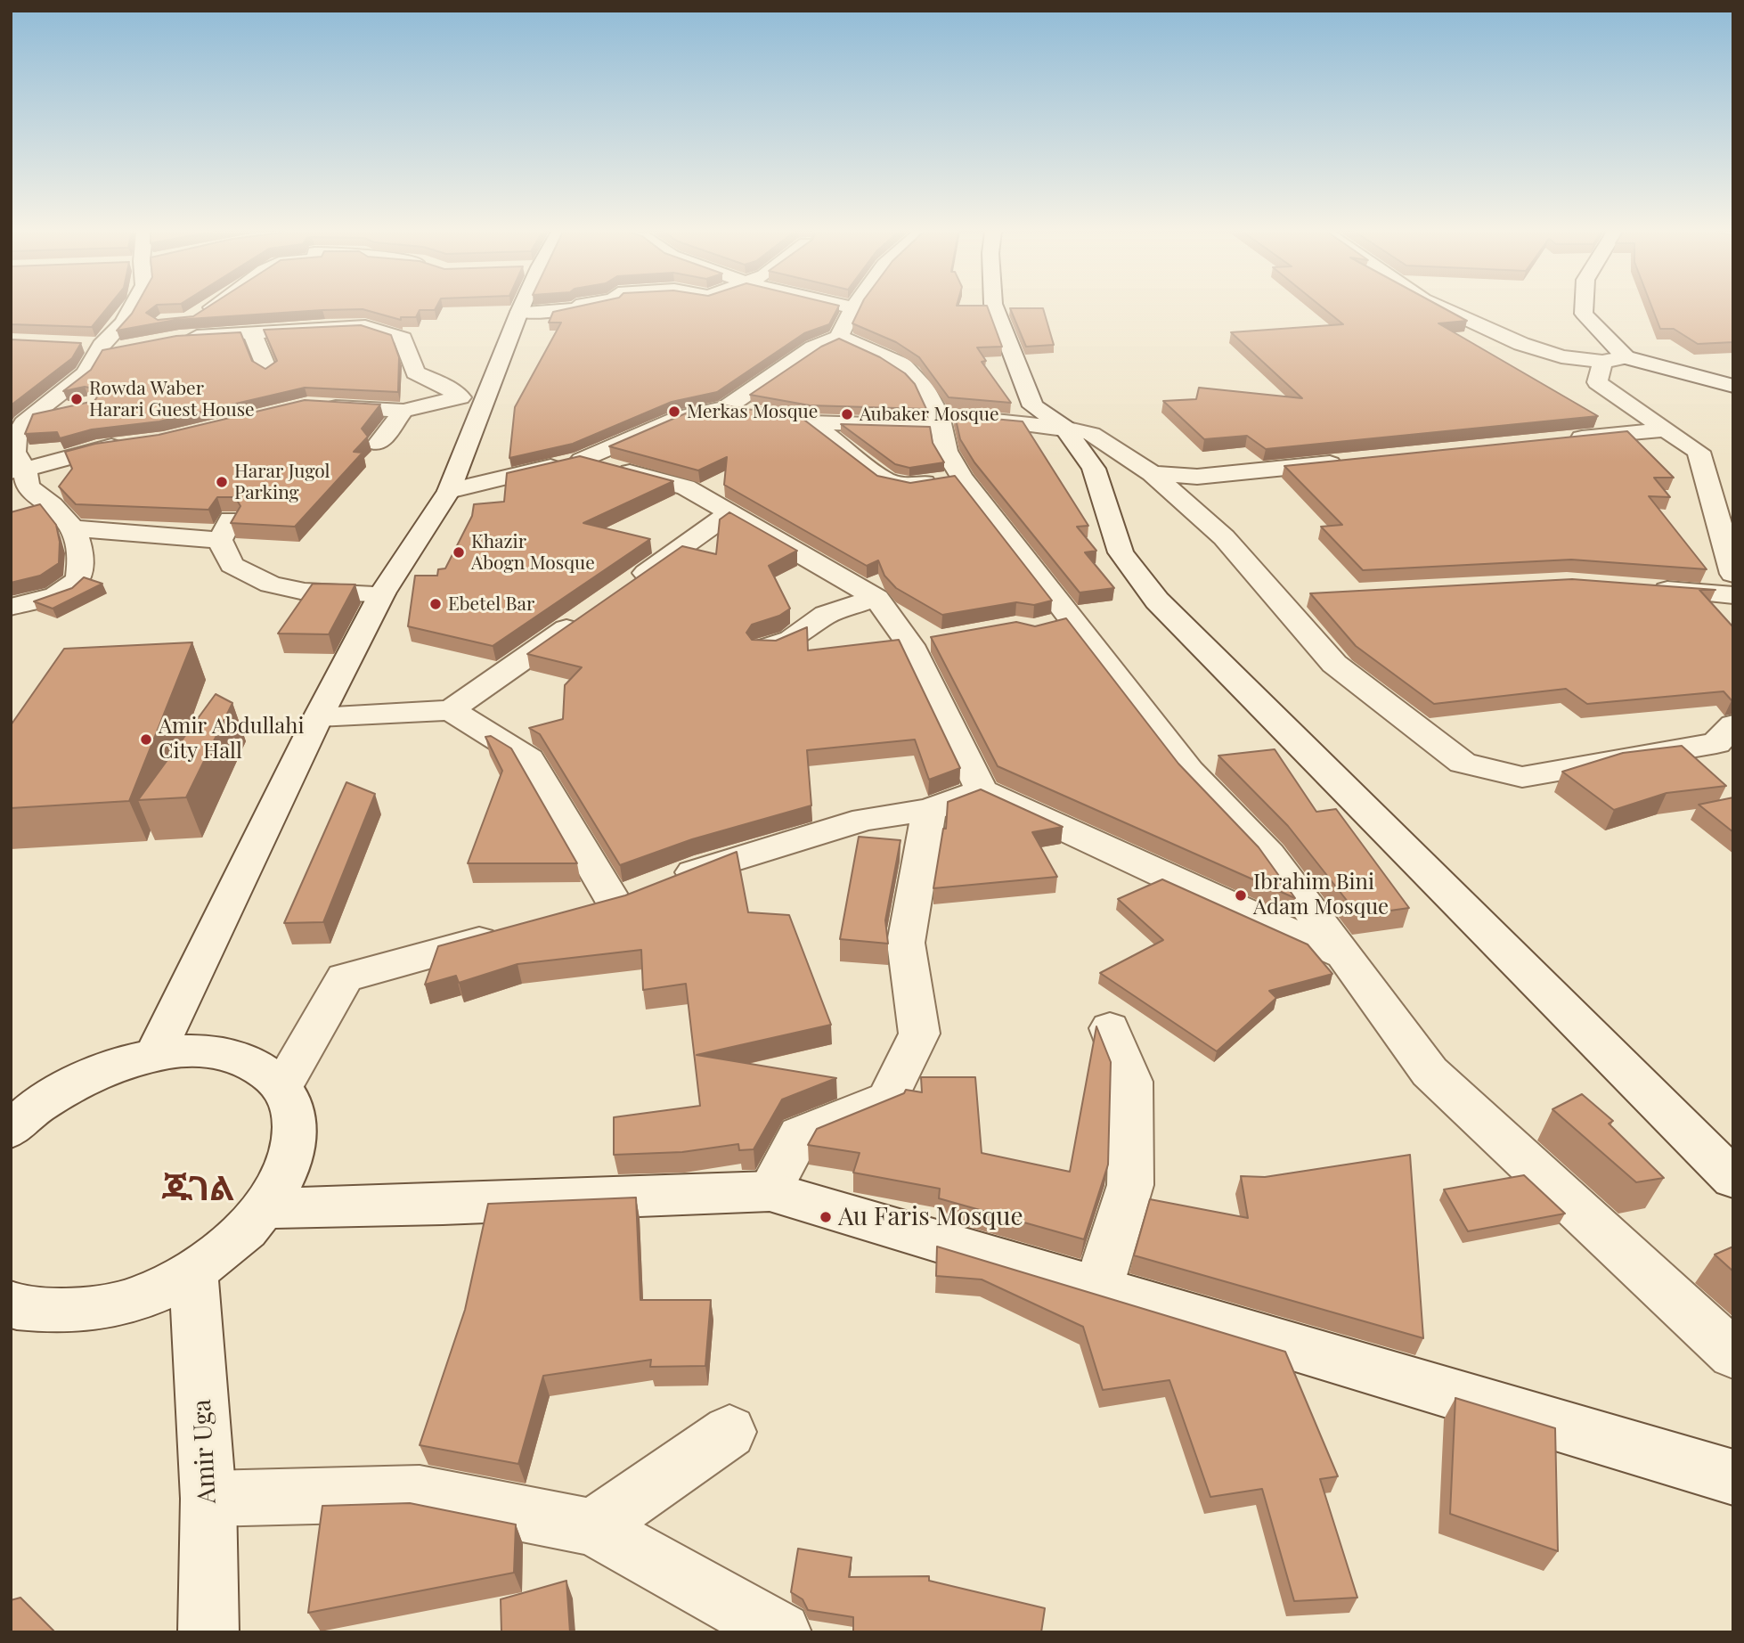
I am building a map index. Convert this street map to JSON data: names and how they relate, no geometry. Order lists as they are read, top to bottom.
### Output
{
  "streets": {
    "street": ["Amir Uga"]
  },
  "districts": ["ጁገል"],
  "places": [
    "Rowda Waber Harari Guest House",
    "Merkas Mosque",
    "Aubaker Mosque",
    "Harar Jugol Parking",
    "Khazir Abogn Mosque",
    "Ebetel Bar",
    "Amir Abdullahi City Hall",
    "Ibrahim Bini Adam Mosque",
    "Au Faris Mosque"
  ]
}
